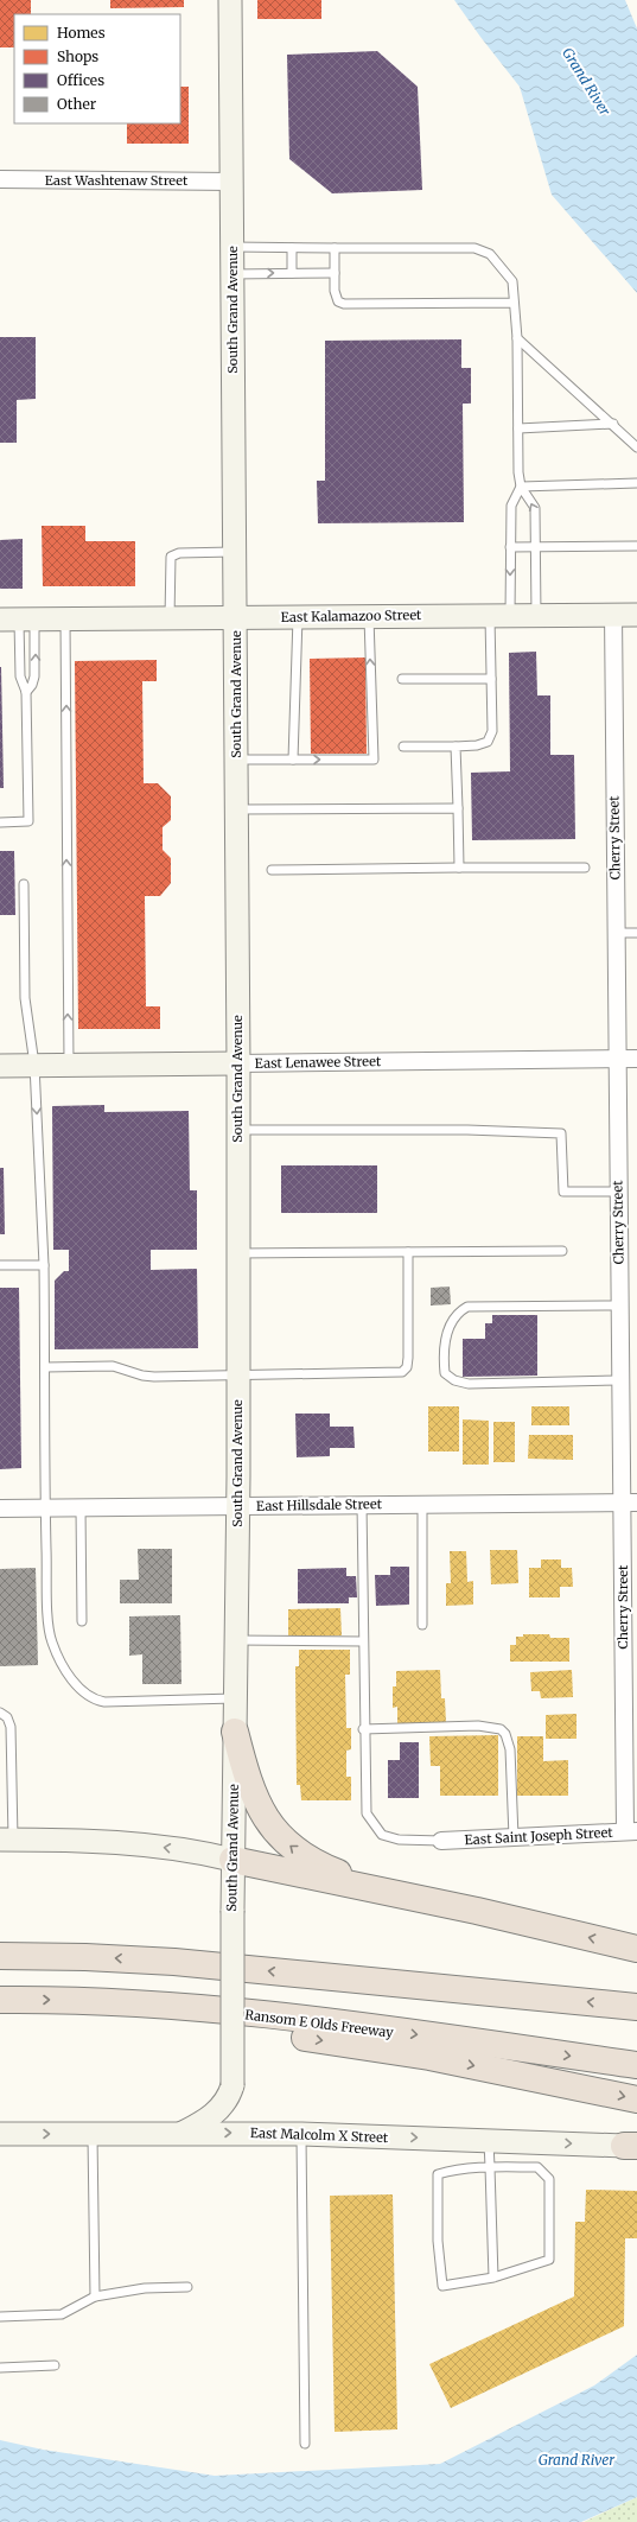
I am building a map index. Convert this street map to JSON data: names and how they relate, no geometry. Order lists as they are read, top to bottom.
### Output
{
  "streets": {
    "highway": ["Ransom E Olds Freeway"],
    "street": [
      "East Washtenaw Street",
      "South Grand Avenue",
      "East Kalamazoo Street",
      "Cherry Street",
      "East Lenawee Street",
      "East Hillsdale Street",
      "East Saint Joseph Street",
      "East Malcolm X Street"
    ]
  },
  "crossings": [
    ["East Washtenaw Street", "South Grand Avenue"],
    ["South Grand Avenue", "East Kalamazoo Street"],
    ["South Grand Avenue", "East Lenawee Street"],
    ["South Grand Avenue", "East Hillsdale Street"],
    ["South Grand Avenue", "East Malcolm X Street"],
    ["East Kalamazoo Street", "Cherry Street"],
    ["Cherry Street", "East Lenawee Street"],
    ["Cherry Street", "East Hillsdale Street"],
    ["Cherry Street", "East Saint Joseph Street"]
  ],
  "one_way": ["East Malcolm X Street"],
  "water": ["Grand River"],
  "legend": [
    "Homes",
    "Shops",
    "Offices",
    "Other"
  ]
}
